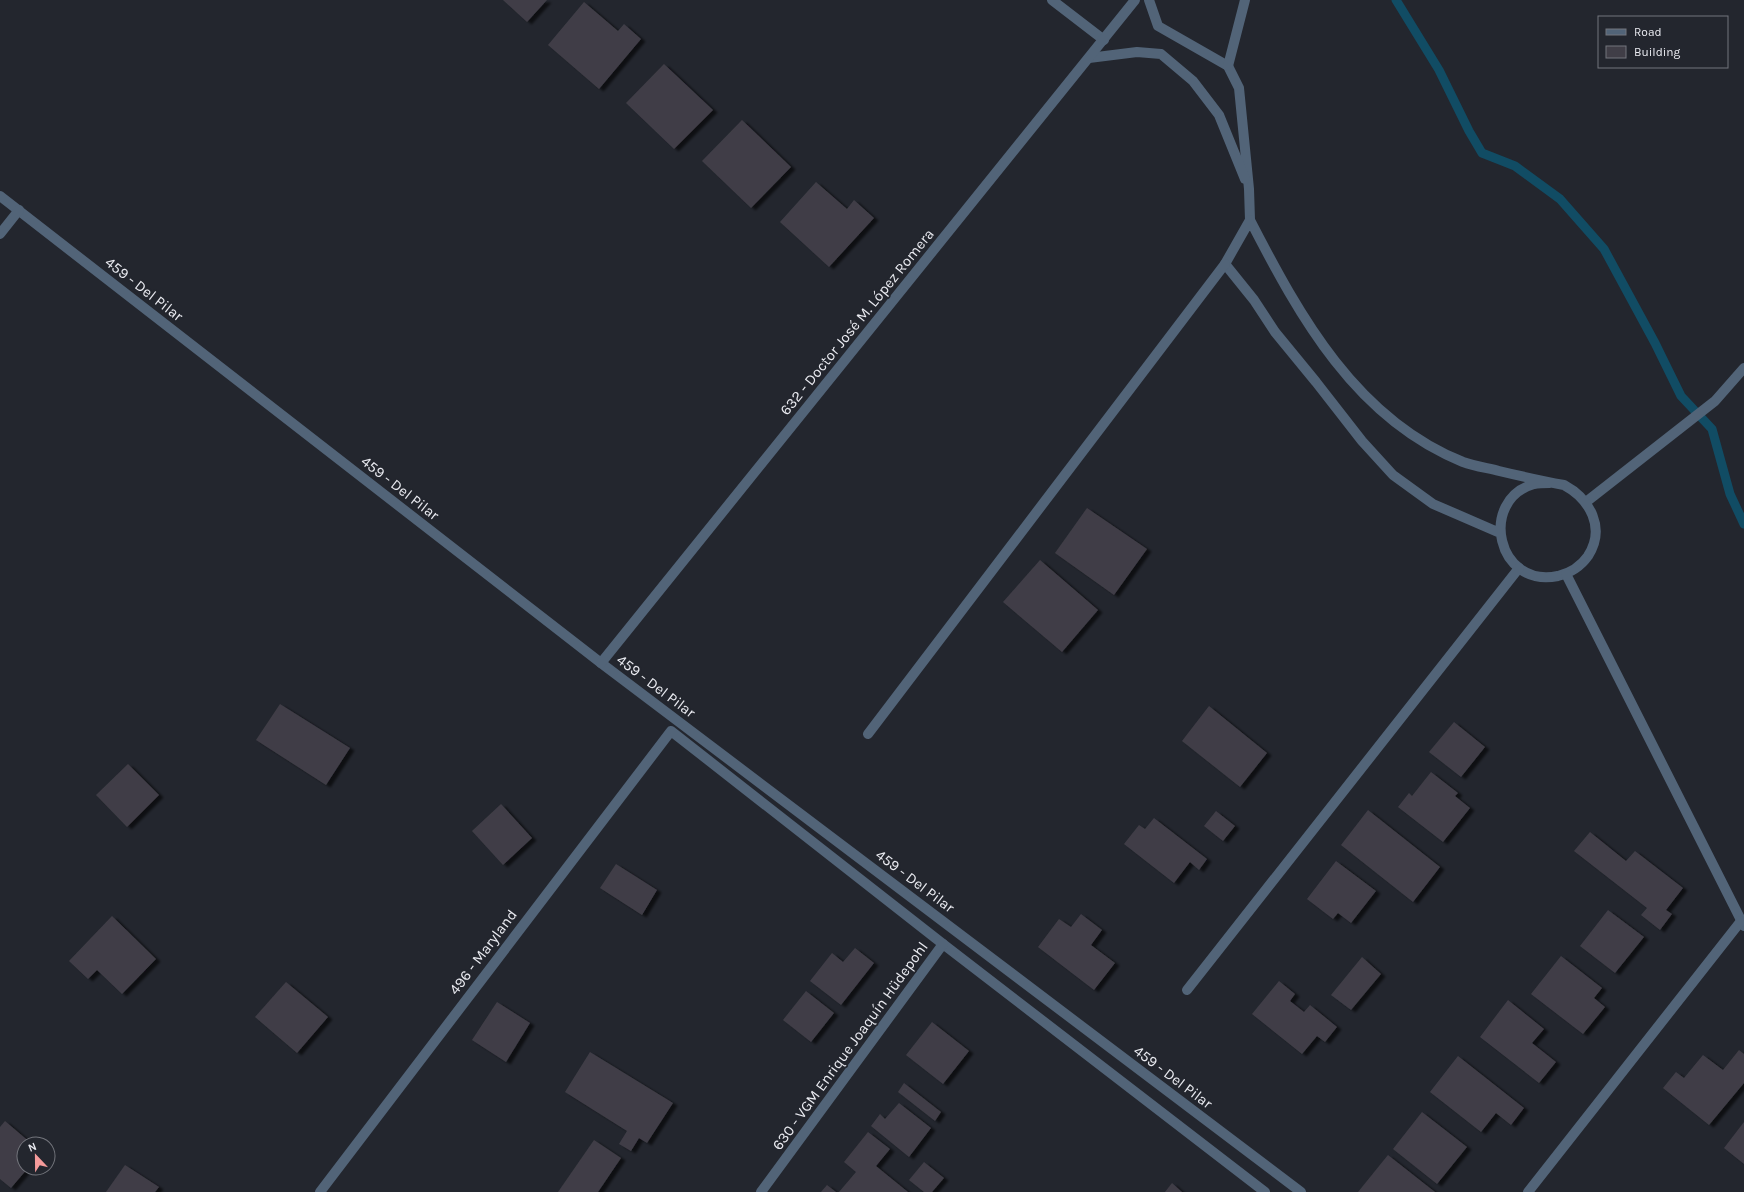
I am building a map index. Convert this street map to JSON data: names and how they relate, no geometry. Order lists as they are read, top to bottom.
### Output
{
  "streets": {
    "street": [
      "459 - Del Pilar",
      "632 - Doctor José M. López Romera",
      "496 - Maryland",
      "630 - VGM Enrique Joaquín Hüdepohl"
    ]
  },
  "crossings": [
    ["459 - Del Pilar", "632 - Doctor José M. López Romera"],
    ["496 - Maryland", "630 - VGM Enrique Joaquín Hüdepohl"]
  ],
  "legend": ["Road", "Building"],
  "north": "top"
}
